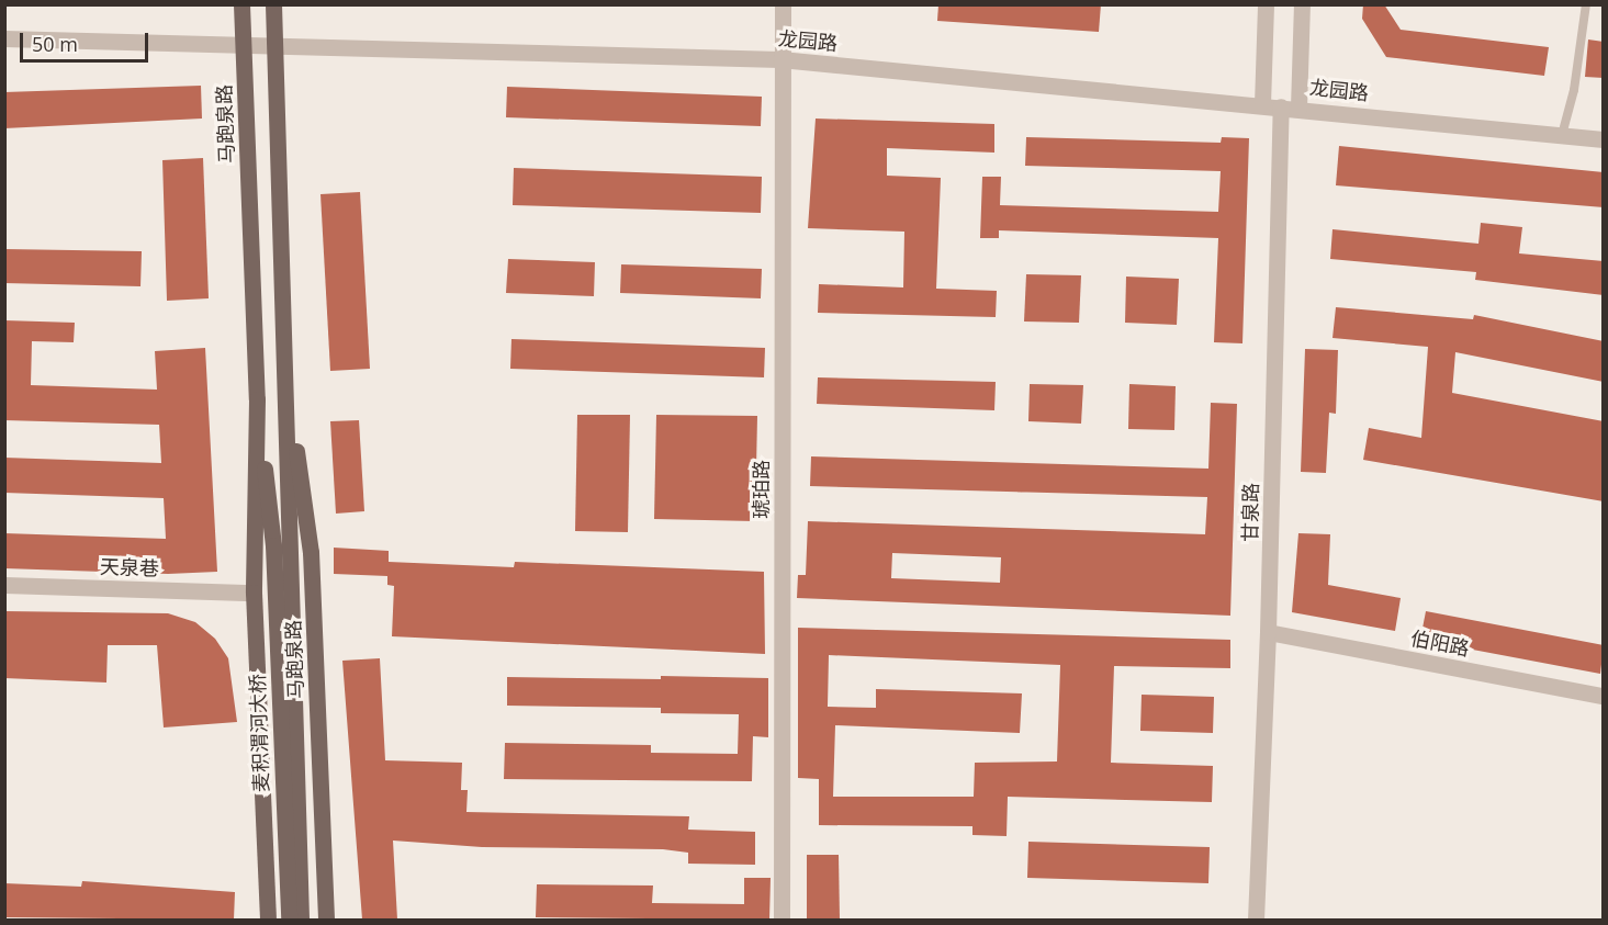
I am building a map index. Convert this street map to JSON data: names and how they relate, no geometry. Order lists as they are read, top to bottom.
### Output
{
  "streets": {
    "main road": ["马跑泉路", "麦积渭河大桥"],
    "street": [
      "龙园路",
      "琥珀路",
      "甘泉路",
      "天泉巷",
      "伯阳路"
    ]
  },
  "crossings": [
    ["龙园路", "马跑泉路"],
    ["龙园路", "琥珀路"],
    ["龙园路", "甘泉路"],
    ["马跑泉路", "天泉巷"],
    ["马跑泉路", "麦积渭河大桥"],
    ["甘泉路", "伯阳路"]
  ],
  "scale_bar": "50 m"
}
